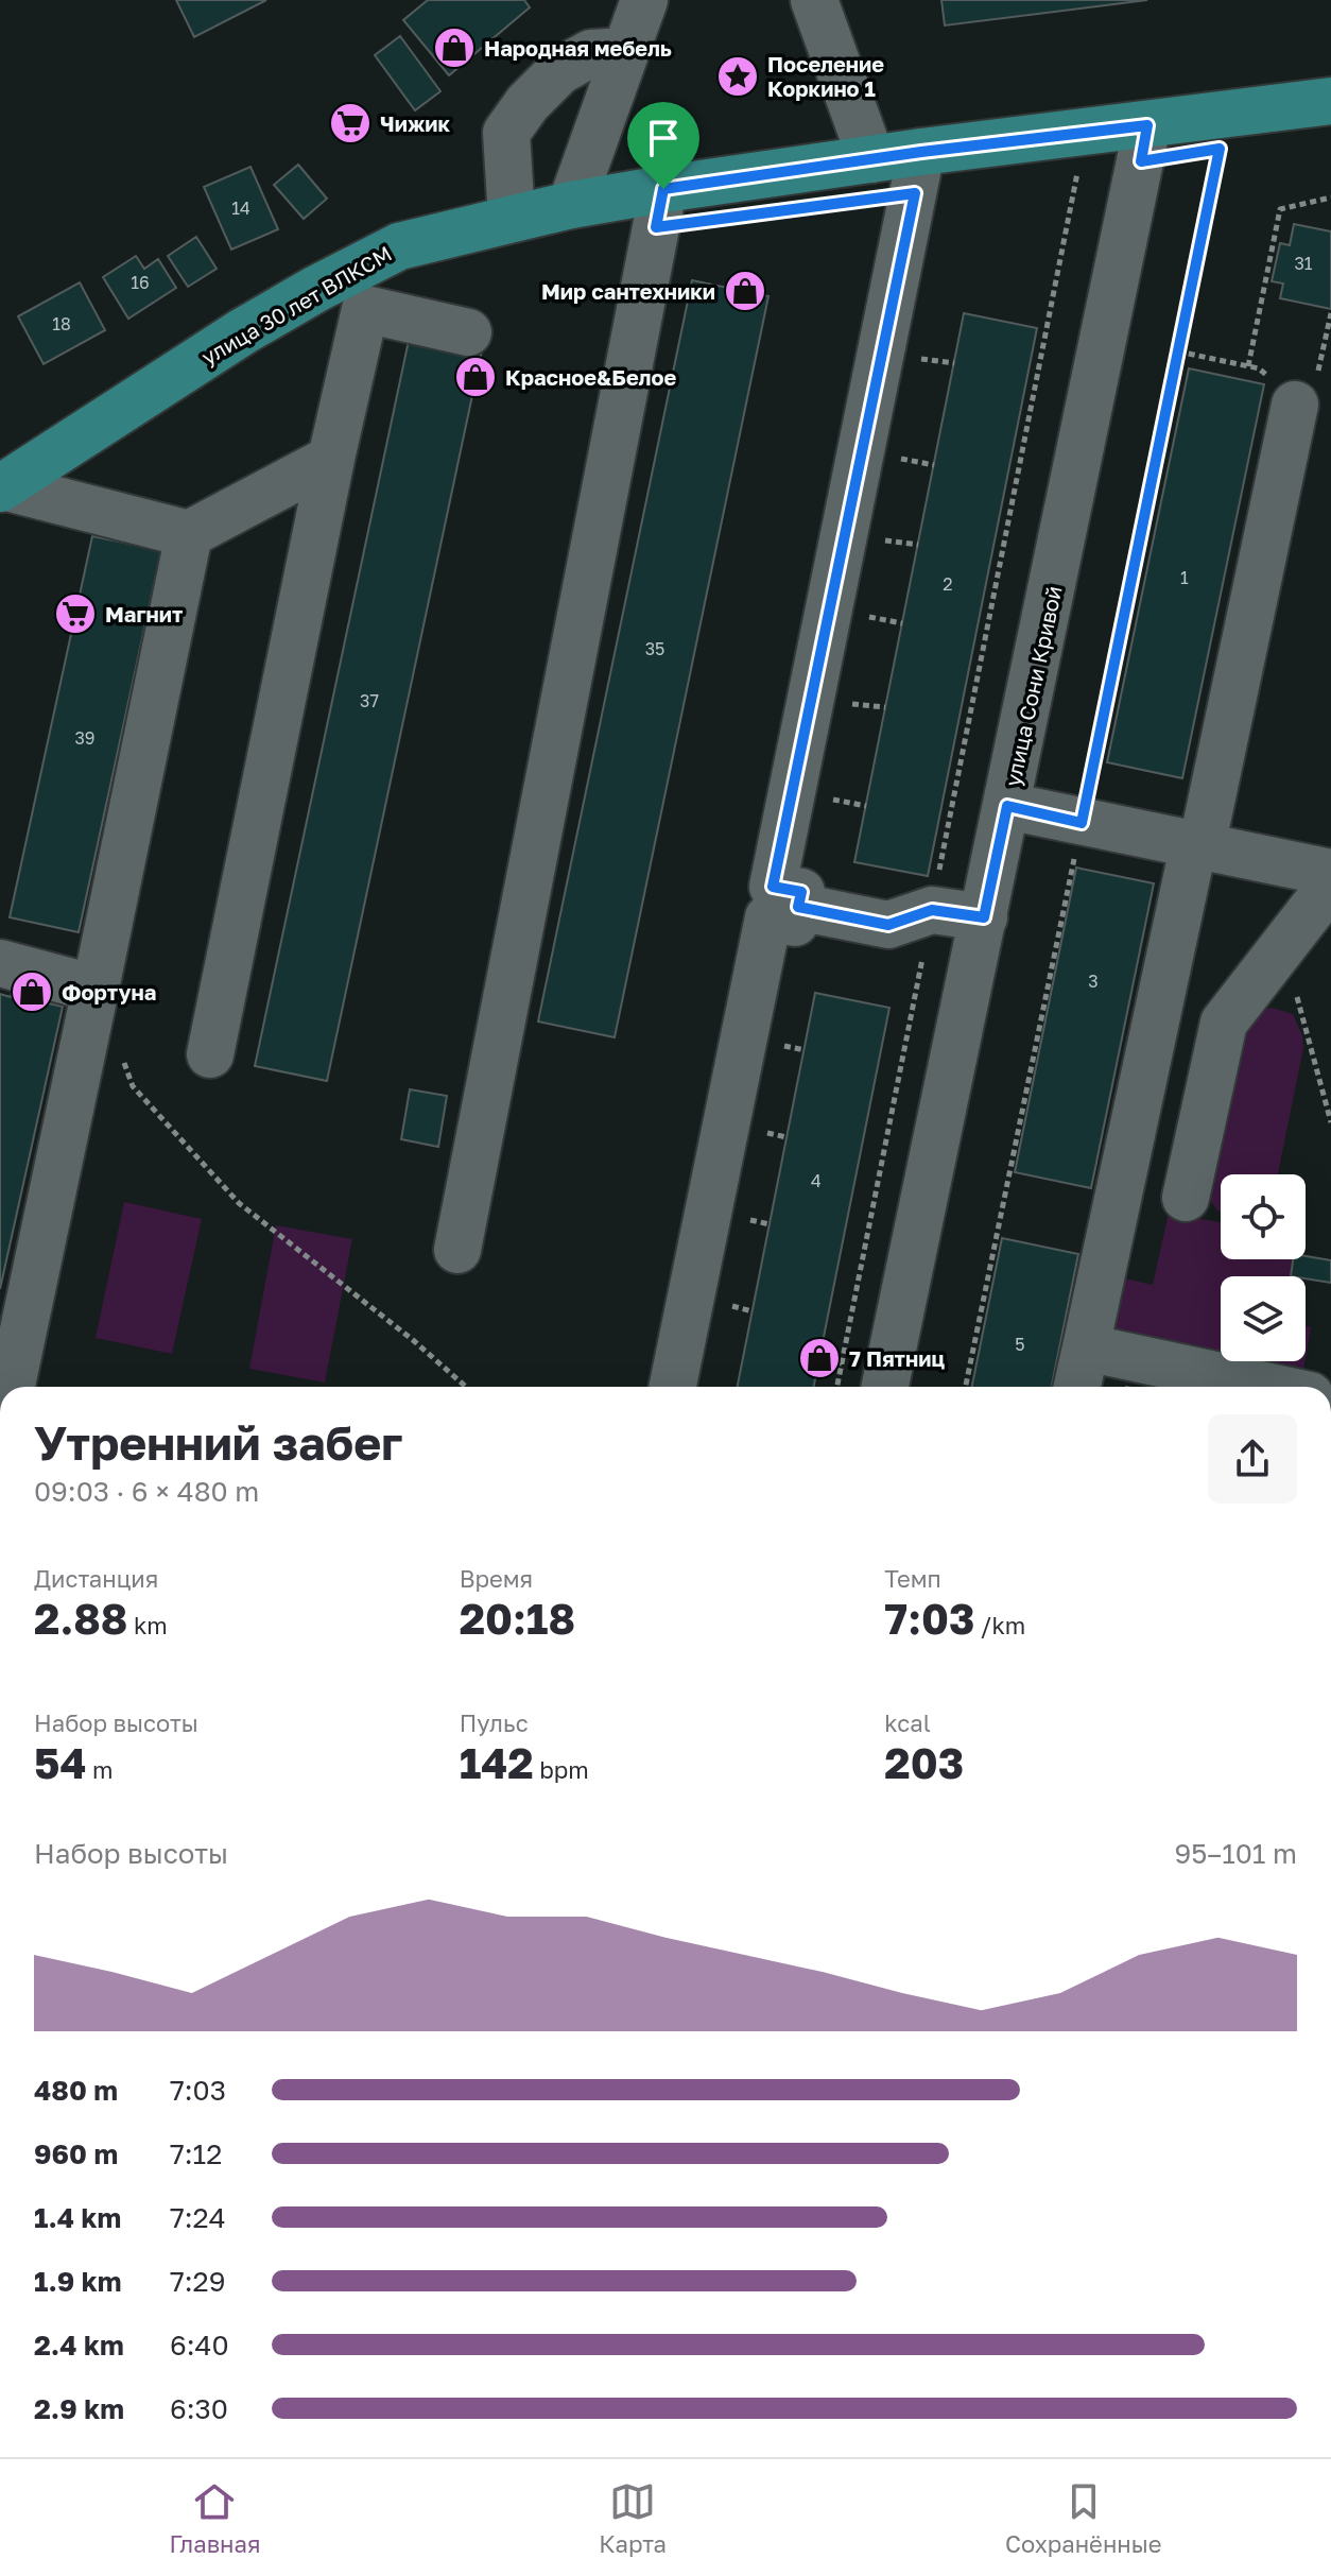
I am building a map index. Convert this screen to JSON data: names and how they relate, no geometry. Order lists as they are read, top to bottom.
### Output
{
  "streets": {
    "main road": ["улица 30 лет ВЛКСМ"],
    "street": ["улица Сони Кривой"]
  },
  "crossings": [
    ["улица 30 лет ВЛКСМ", "улица Сони Кривой"]
  ],
  "places": {
    "shop": [
      "Народная мебель",
      "Мир сантехники",
      "Красное&Белое",
      "Фортуна",
      "7 Пятниц"
    ],
    "place": ["Поселение Коркино 1"],
    "supermarket": ["Чижик", "Магнит"]
  },
  "house_numbers": [
    "14",
    "31",
    "16",
    "18",
    "1",
    "2",
    "35",
    "37",
    "39",
    "3",
    "4",
    "5"
  ],
  "page": {
    "heading": ["Утренний забег", "09:03 · 6 × 480 m"],
    "stats": [
      ["Дистанция", "2.88 km"],
      ["Время", "20:18"],
      ["Темп", "7:03 /km"],
      ["Набор высоты", "54 m"],
      ["Пульс", "142 bpm"],
      ["kcal", "203"]
    ],
    "chart": ["Набор высоты", "95–101 m"],
    "list": [
      {
        "name": "480 m",
        "note": "7:03"
      },
      {
        "name": "960 m",
        "note": "7:12"
      },
      {
        "name": "1.4 km",
        "note": "7:24"
      },
      {
        "name": "1.9 km",
        "note": "7:29"
      },
      {
        "name": "2.4 km",
        "note": "6:40"
      },
      {
        "name": "2.9 km",
        "note": "6:30"
      }
    ],
    "tabs": ["Главная", "Карта", "Сохранённые"]
  }
}
